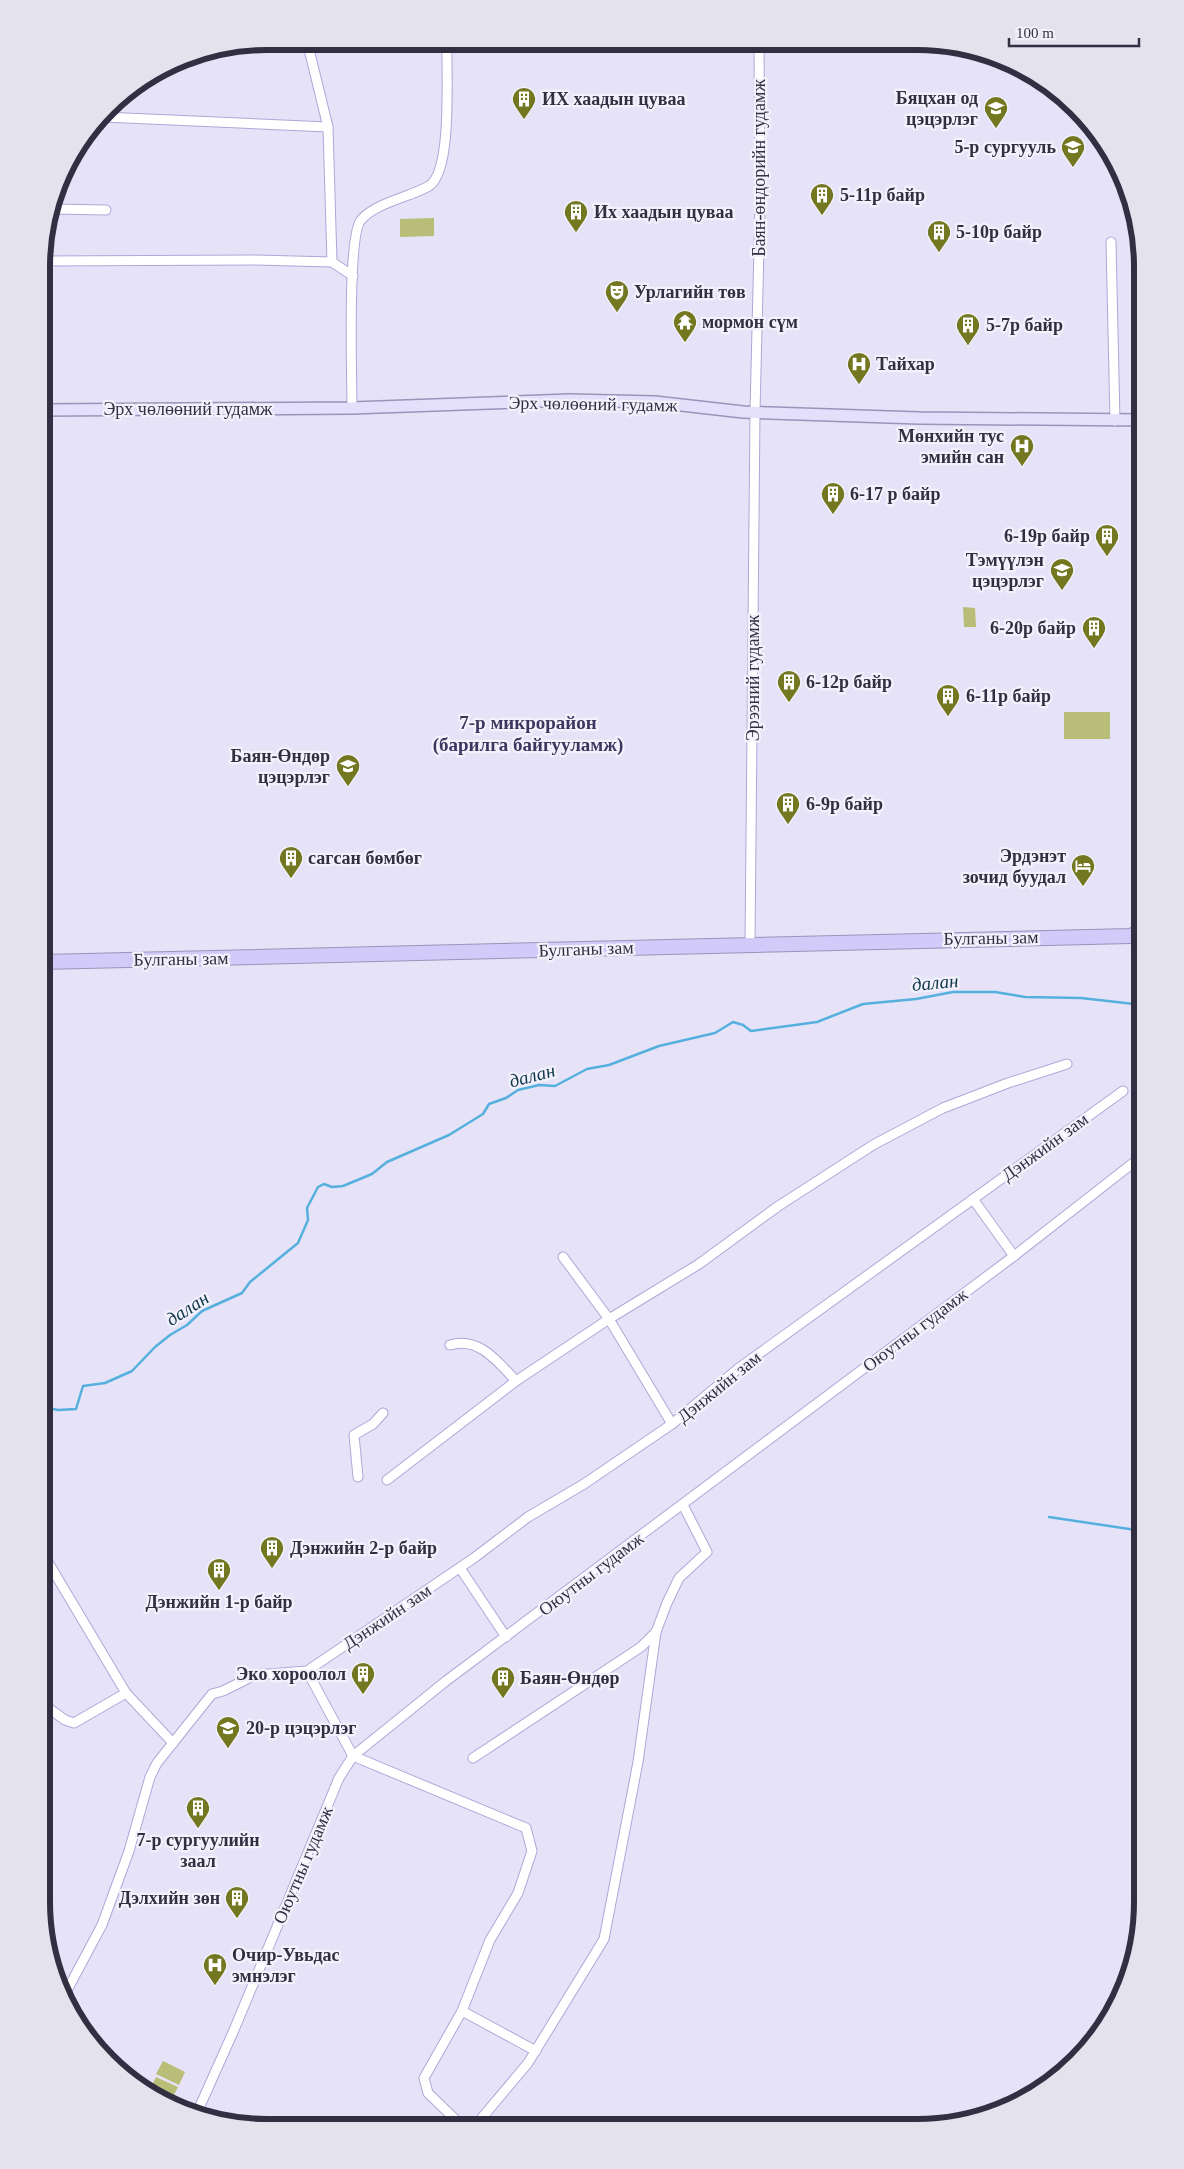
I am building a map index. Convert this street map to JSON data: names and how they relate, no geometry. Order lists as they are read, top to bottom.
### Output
{
  "streets": {
    "highway": ["Булганы зам"],
    "main road": ["Эрх чөлөөний гудамж"],
    "street": [
      "Баян-өндорийн гудамж",
      "Эрээний гудамж",
      "Дэнжийн зам",
      "Оюутны гудамж"
    ]
  },
  "crossings": [
    ["Баян-өндорийн гудамж", "Эрх чөлөөний гудамж"],
    ["Баян-өндорийн гудамж", "Эрээний гудамж"],
    ["Эрх чөлөөний гудамж", "Эрээний гудамж"],
    ["Эрээний гудамж", "Булганы зам"]
  ],
  "districts": ["7-р микрорайон (барилга байгууламж)"],
  "water": ["далан"],
  "places": {
    "building": [
      "ИХ хаадын цуваа",
      "5-11р байр",
      "Их хаадын цуваа",
      "5-10р байр",
      "5-7р байр",
      "6-17 р байр",
      "6-19р байр",
      "6-20р байр",
      "6-12р байр",
      "6-11р байр",
      "6-9р байр",
      "сагсан бөмбөг",
      "Дэнжийн 2-р байр",
      "Дэнжийн 1-р байр",
      "Эко хороолол",
      "Баян-Өндөр",
      "7-р сургуулийн заал",
      "Дэлхийн зөн"
    ],
    "school or university": [
      "Бяцхан од цэцэрлэг",
      "5-р сургууль",
      "Тэмүүлэн цэцэрлэг",
      "Баян-Өндөр цэцэрлэг",
      "20-р цэцэрлэг"
    ],
    "theatre": ["Урлагийн төв"],
    "temple": ["мормон сүм"],
    "hospital": ["Тайхар", "Мөнхийн тус эмийн сан", "Oчир-Увьдас эмнэлэг"],
    "hotel": ["Эрдэнэт зочид буудал"]
  },
  "scale_bar": "100 m"
}
